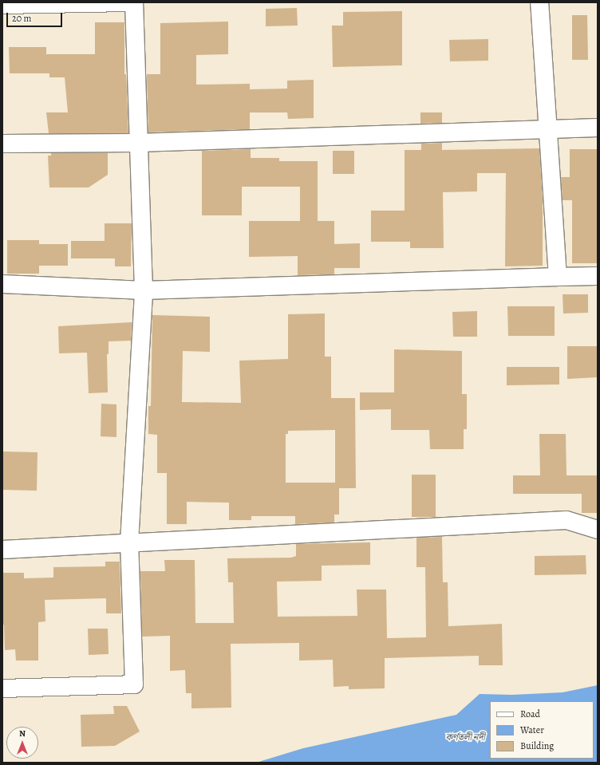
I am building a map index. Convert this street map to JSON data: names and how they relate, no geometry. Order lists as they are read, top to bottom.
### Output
{
  "water": ["কর্ণতলী নদী"],
  "legend": ["Road", "Water", "Building"],
  "scale_bar": "20 m",
  "north": "top"
}
